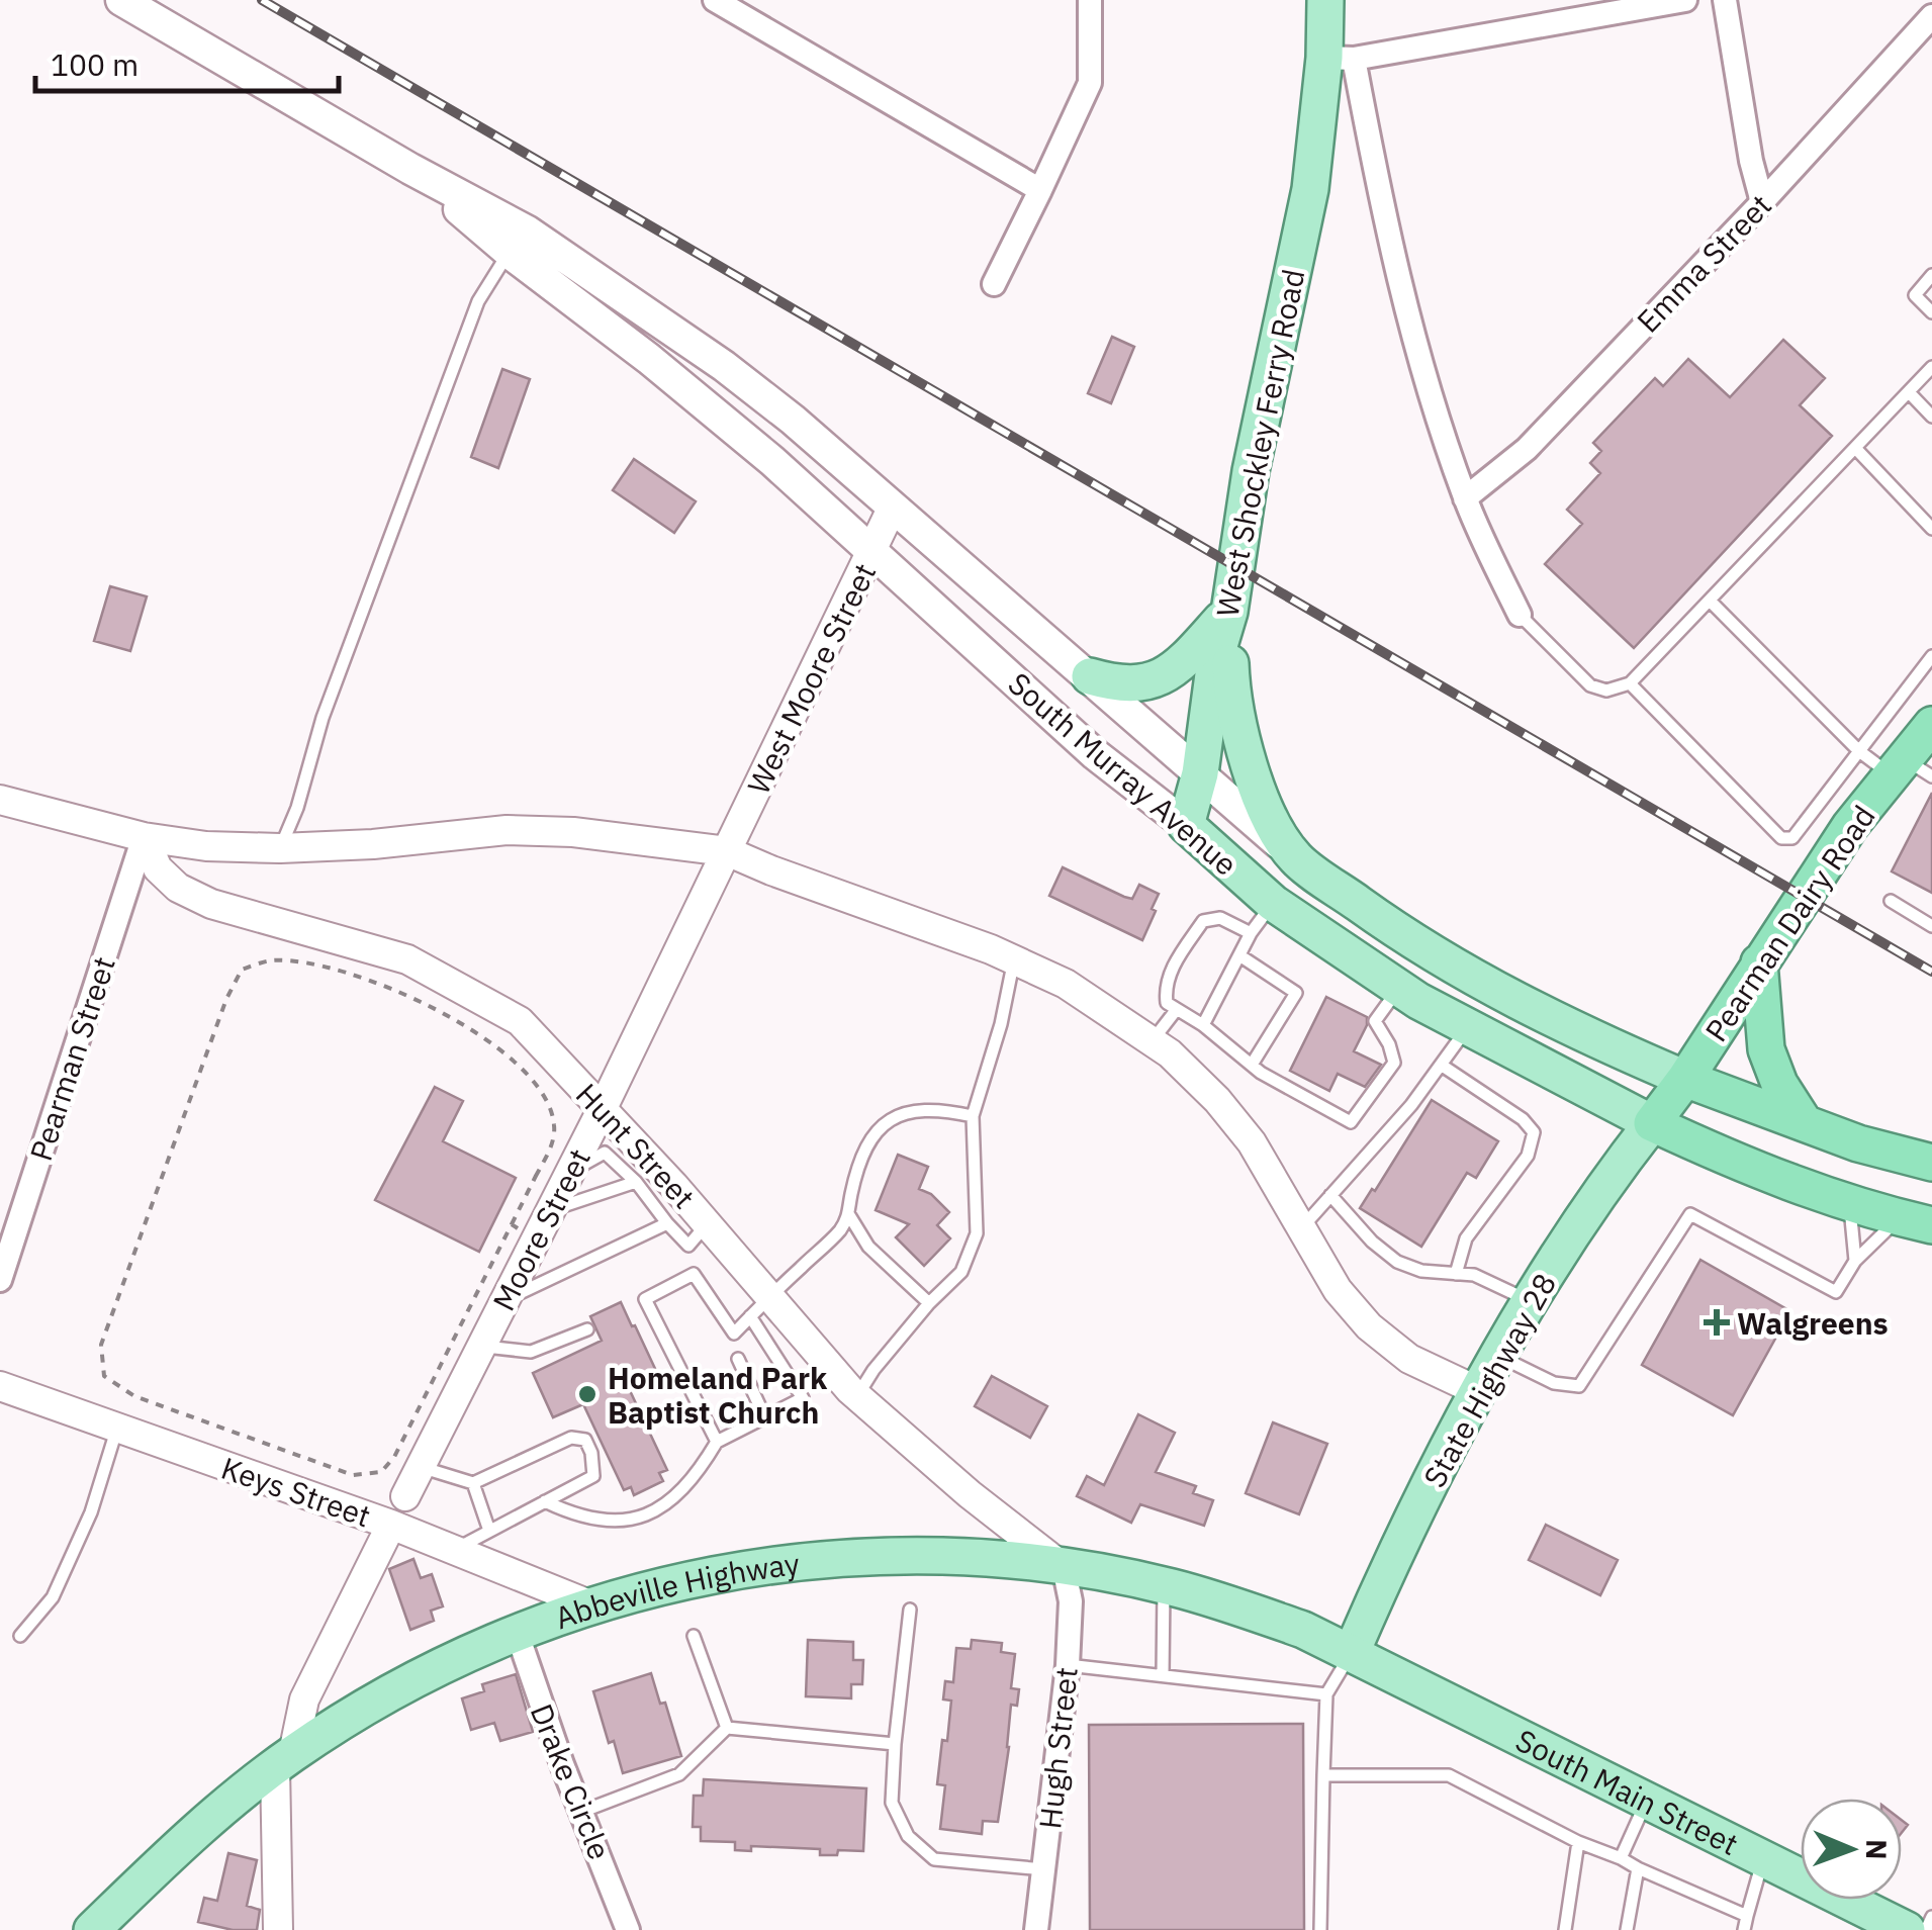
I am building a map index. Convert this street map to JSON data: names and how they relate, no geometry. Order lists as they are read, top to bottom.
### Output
{
  "streets": {
    "highway": ["South Murray Avenue", "Pearman Dairy Road"],
    "main road": [
      "West Shockley Ferry Road",
      "State Highway 28",
      "Abbeville Highway",
      "South Main Street"
    ],
    "street": [
      "Emma Street",
      "West Moore Street",
      "Pearman Street",
      "Hunt Street",
      "Moore Street",
      "Keys Street",
      "Hugh Street",
      "Drake Circle"
    ]
  },
  "crossings": [
    ["Emma Street", "West Shockley Ferry Road"],
    ["West Shockley Ferry Road", "South Murray Avenue"],
    ["West Moore Street", "South Murray Avenue"],
    ["West Moore Street", "Moore Street"],
    ["South Murray Avenue", "Pearman Dairy Road"],
    ["South Murray Avenue", "State Highway 28"],
    ["Pearman Dairy Road", "State Highway 28"],
    ["Pearman Street", "Hunt Street"],
    ["Hunt Street", "Moore Street"],
    ["Hunt Street", "Abbeville Highway"],
    ["Hunt Street", "Hugh Street"],
    ["State Highway 28", "Abbeville Highway"],
    ["State Highway 28", "South Main Street"],
    ["Keys Street", "Abbeville Highway"],
    ["Abbeville Highway", "Hugh Street"],
    ["Abbeville Highway", "Drake Circle"],
    ["Abbeville Highway", "South Main Street"]
  ],
  "places": {
    "health": ["Walgreens"],
    "other": ["Homeland Park Baptist Church"]
  },
  "scale_bar": "100 m",
  "north": "right"
}
